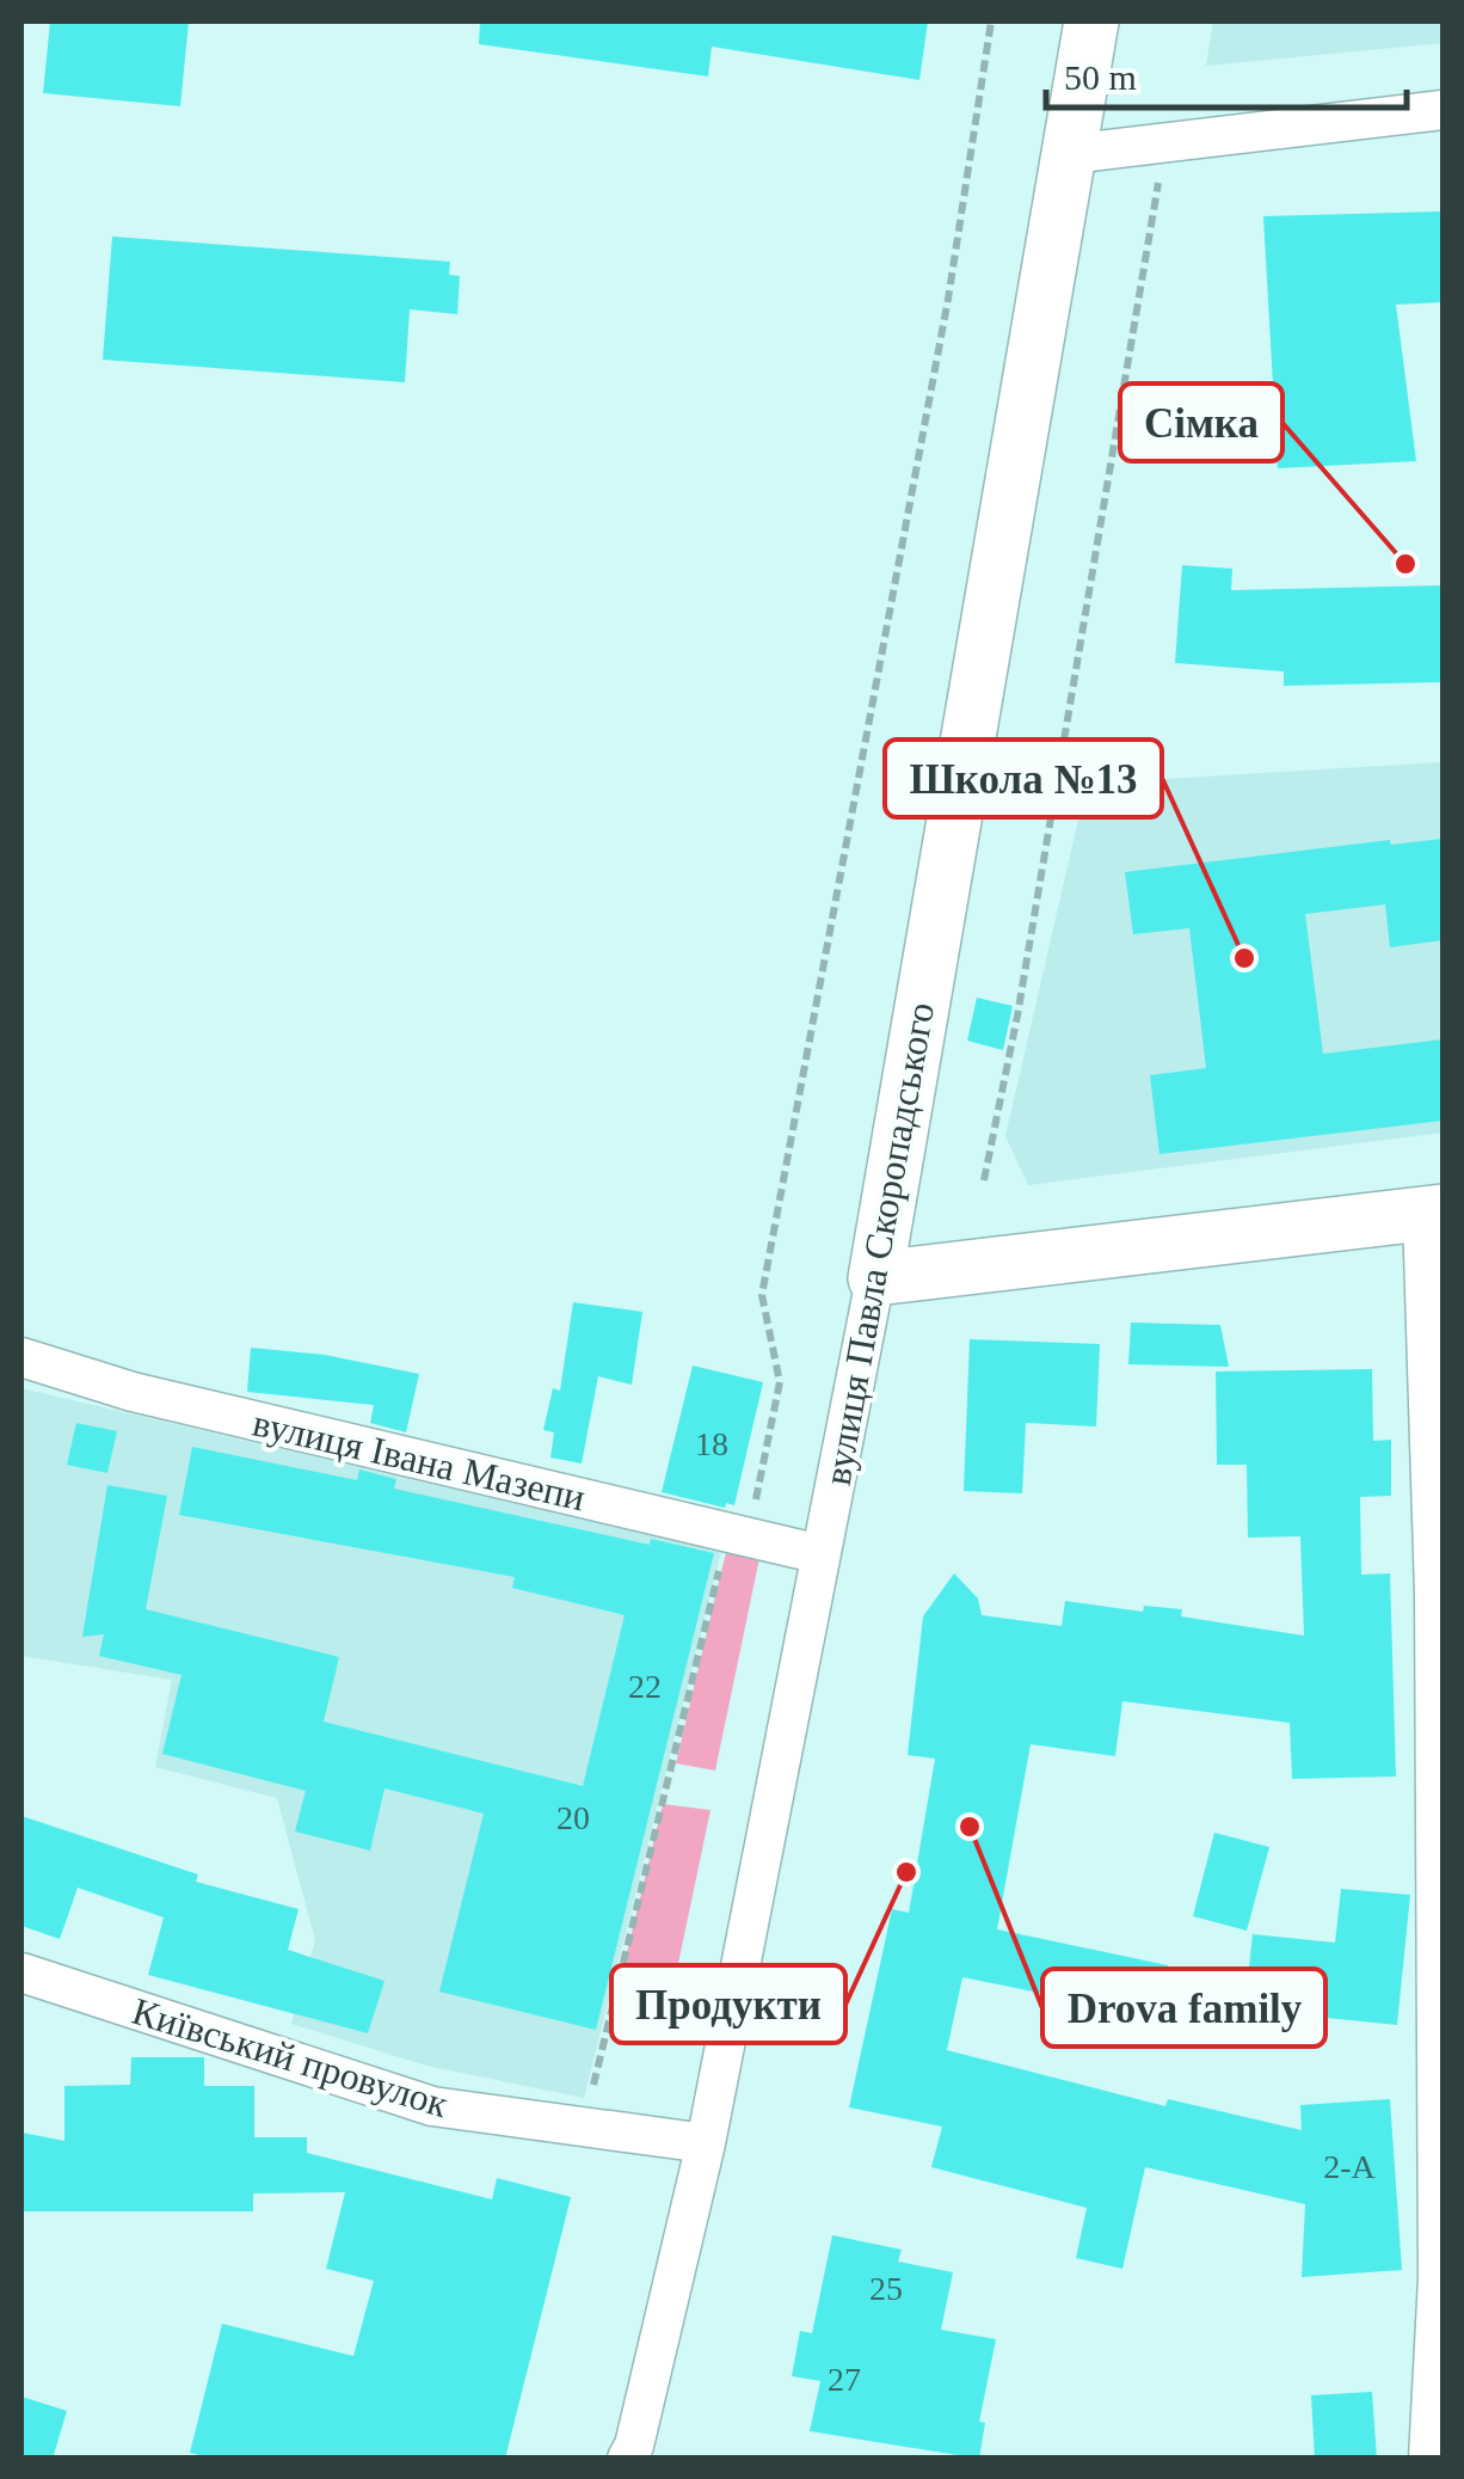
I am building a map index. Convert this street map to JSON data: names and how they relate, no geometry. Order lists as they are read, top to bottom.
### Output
{
  "streets": {
    "street": ["вулиця Павла Скоропадського", "вулиця Івана Мазепи", "Київський провулок"]
  },
  "crossings": [
    ["вулиця Павла Скоропадського", "вулиця Івана Мазепи"],
    ["вулиця Павла Скоропадського", "Київський провулок"]
  ],
  "places": [
    "Сімка",
    "Школа №13",
    "Drova family",
    "Продукти"
  ],
  "house_numbers": [
    "18",
    "22",
    "20",
    "2-А",
    "25",
    "27"
  ],
  "scale_bar": "50 m"
}
